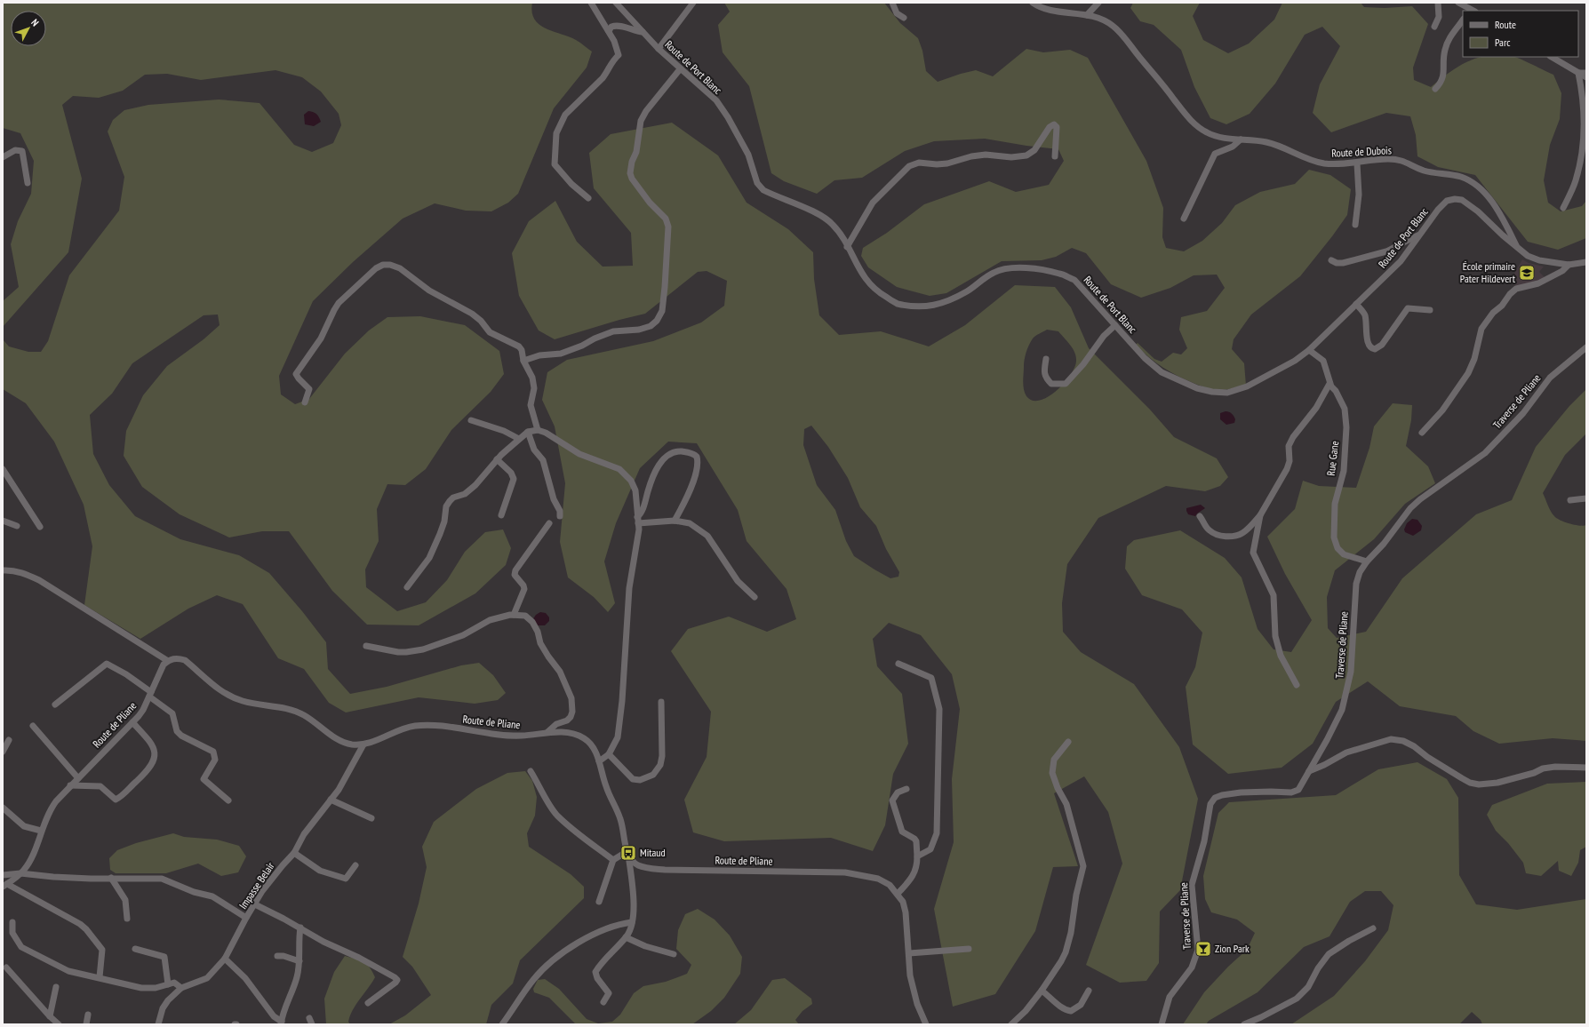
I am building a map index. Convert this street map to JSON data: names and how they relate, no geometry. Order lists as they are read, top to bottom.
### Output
{
  "streets": {
    "street": [
      "Route de Port Blanc",
      "Route de Dubois",
      "Traverse de Pliane",
      "Rue Gane",
      "Route de Pliane",
      "Impasse Belair"
    ]
  },
  "crossings": [
    ["Route de Port Blanc", "Route de Dubois"],
    ["Route de Port Blanc", "Rue Gane"],
    ["Traverse de Pliane", "Rue Gane"],
    ["Route de Pliane", "Impasse Belair"]
  ],
  "places": {
    "school or university": ["École primaire Pater Hildevert"],
    "bus stop": ["Mitaud"],
    "bar": ["Zion Park"]
  },
  "legend": ["Route", "Parc"],
  "north": "top right"
}
